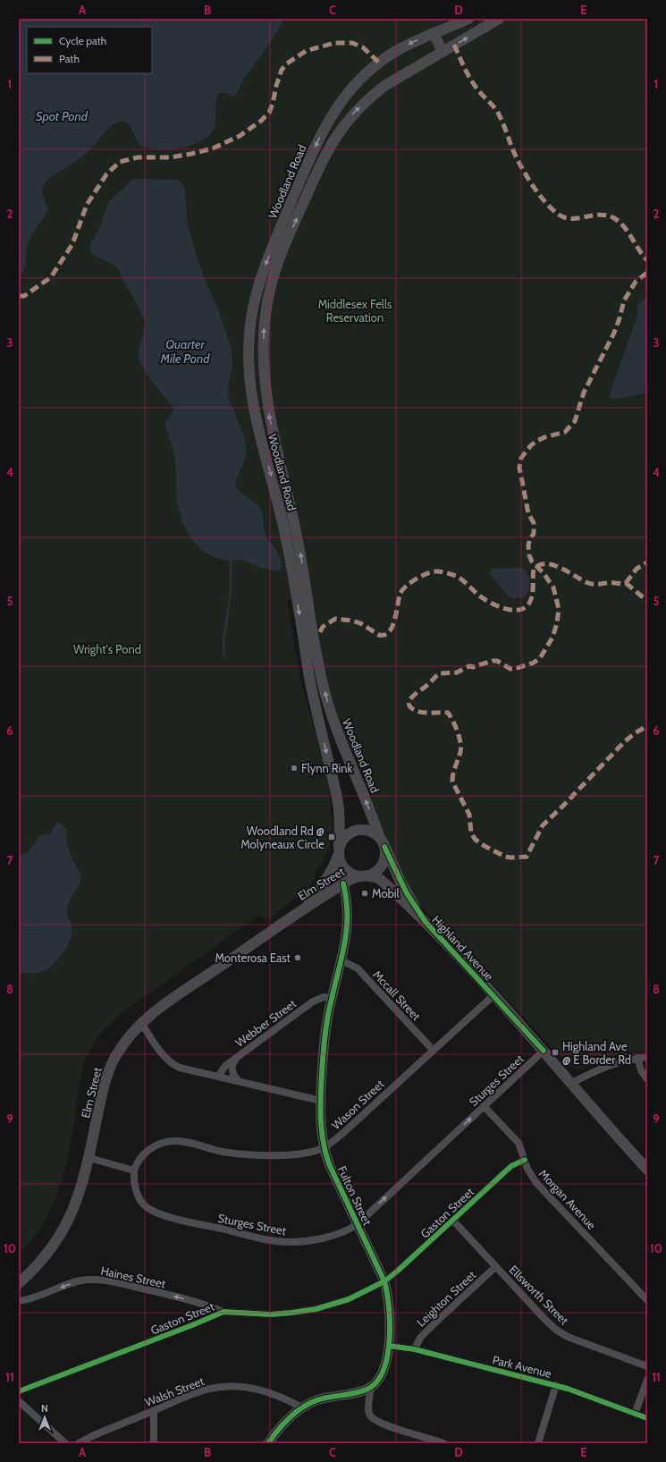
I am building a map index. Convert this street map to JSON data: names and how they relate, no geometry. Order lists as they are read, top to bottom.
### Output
{
  "streets": {
    "main road": ["Woodland Road", "Elm Street", "Highland Avenue"],
    "street": [
      "Mccall Street",
      "Webber Street",
      "Sturges Street",
      "Wason Street",
      "Fulton Street",
      "Morgan Avenue",
      "Gaston Street",
      "Haines Street",
      "Ellsworth Street",
      "Leighton Street",
      "Park Avenue",
      "Walsh Street"
    ]
  },
  "crossings": [
    ["Woodland Road", "Elm Street"],
    ["Woodland Road", "Highland Avenue"],
    ["Elm Street", "Highland Avenue"],
    ["Elm Street", "Fulton Street"],
    ["Highland Avenue", "Sturges Street"],
    ["Highland Avenue", "Wason Street"],
    ["Mccall Street", "Wason Street"],
    ["Mccall Street", "Fulton Street"],
    ["Webber Street", "Fulton Street"],
    ["Sturges Street", "Wason Street"],
    ["Sturges Street", "Fulton Street"],
    ["Sturges Street", "Morgan Avenue"],
    ["Wason Street", "Fulton Street"],
    ["Fulton Street", "Gaston Street"],
    ["Fulton Street", "Park Avenue"],
    ["Morgan Avenue", "Gaston Street"],
    ["Gaston Street", "Haines Street"],
    ["Gaston Street", "Ellsworth Street"],
    ["Ellsworth Street", "Leighton Street"],
    ["Leighton Street", "Park Avenue"]
  ],
  "one_way": ["Haines Street"],
  "water": ["Spot Pond", "Quarter Mile Pond"],
  "parks": ["Middlesex Fells Reservation", "Wright's Pond"],
  "places": {
    "other": ["Flynn Rink", "Mobil", "Monterosa East"],
    "transit": ["Woodland Rd @ Molyneaux Circle", "Highland Ave @ E Border Rd"]
  },
  "legend": ["Cycle path", "Path"],
  "north": "top",
  "grid": {
    "columns": [
      "A",
      "B",
      "C",
      "D",
      "E"
    ],
    "rows": [
      "1",
      "2",
      "3",
      "4",
      "5",
      "6",
      "7",
      "8",
      "9",
      "10",
      "11"
    ]
  }
}
